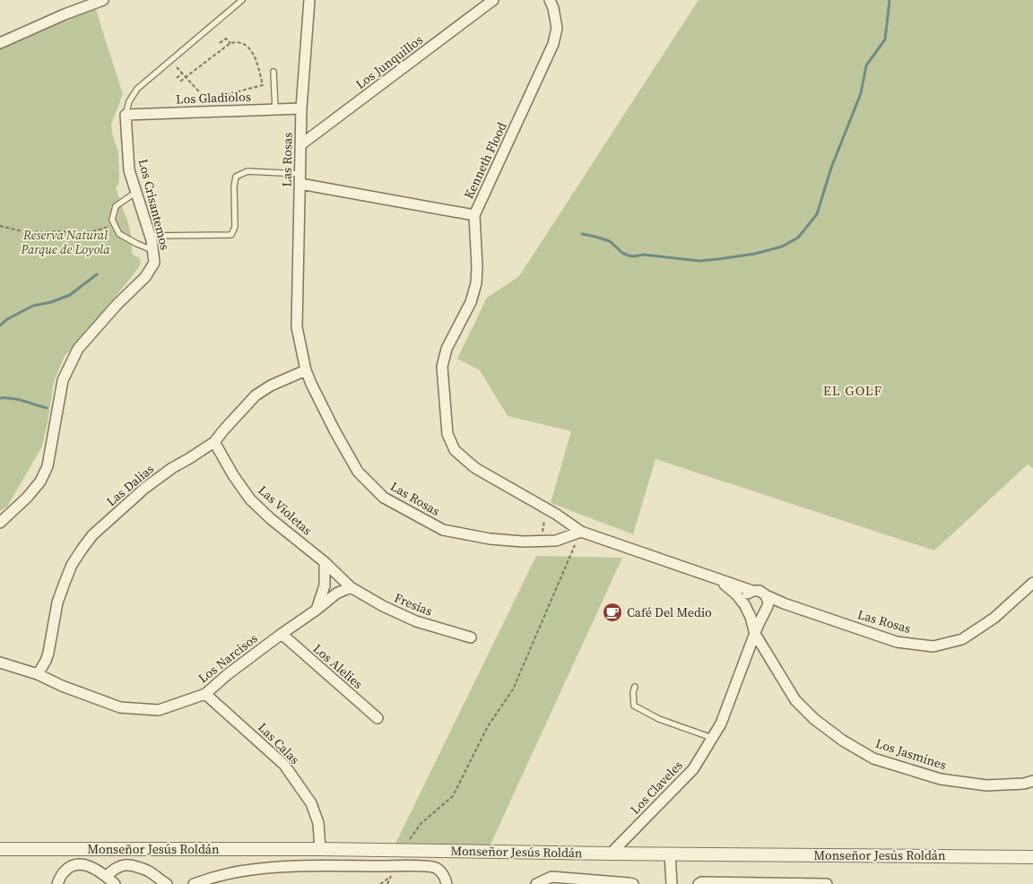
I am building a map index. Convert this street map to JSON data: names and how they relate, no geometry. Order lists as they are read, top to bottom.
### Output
{
  "streets": {
    "street": [
      "Los Junquillos",
      "Los Gladiolos",
      "Las Rosas",
      "Kenneth Flood",
      "Los Crisantemos",
      "Las Dalias",
      "Las Violetas",
      "Fresias",
      "Los Narcisos",
      "Los Alelies",
      "Las Calas",
      "Los Jasmines",
      "Los Claveles",
      "Monseñor Jesús Roldán"
    ]
  },
  "crossings": [
    ["Los Junquillos", "Las Rosas"],
    ["Los Gladiolos", "Las Rosas"],
    ["Los Gladiolos", "Los Crisantemos"],
    ["Las Rosas", "Kenneth Flood"],
    ["Las Rosas", "Las Dalias"],
    ["Las Rosas", "Los Jasmines"],
    ["Las Rosas", "Los Claveles"],
    ["Las Dalias", "Las Violetas"],
    ["Las Dalias", "Los Narcisos"],
    ["Las Violetas", "Fresias"],
    ["Las Violetas", "Los Narcisos"],
    ["Fresias", "Los Narcisos"],
    ["Los Narcisos", "Los Alelies"],
    ["Los Narcisos", "Las Calas"],
    ["Las Calas", "Monseñor Jesús Roldán"],
    ["Los Jasmines", "Los Claveles"],
    ["Los Claveles", "Monseñor Jesús Roldán"]
  ],
  "districts": ["EL GOLF"],
  "parks": ["Reserva Natural Parque de Loyola"],
  "places": {
    "cafe": ["Café Del Medio"]
  }
}
